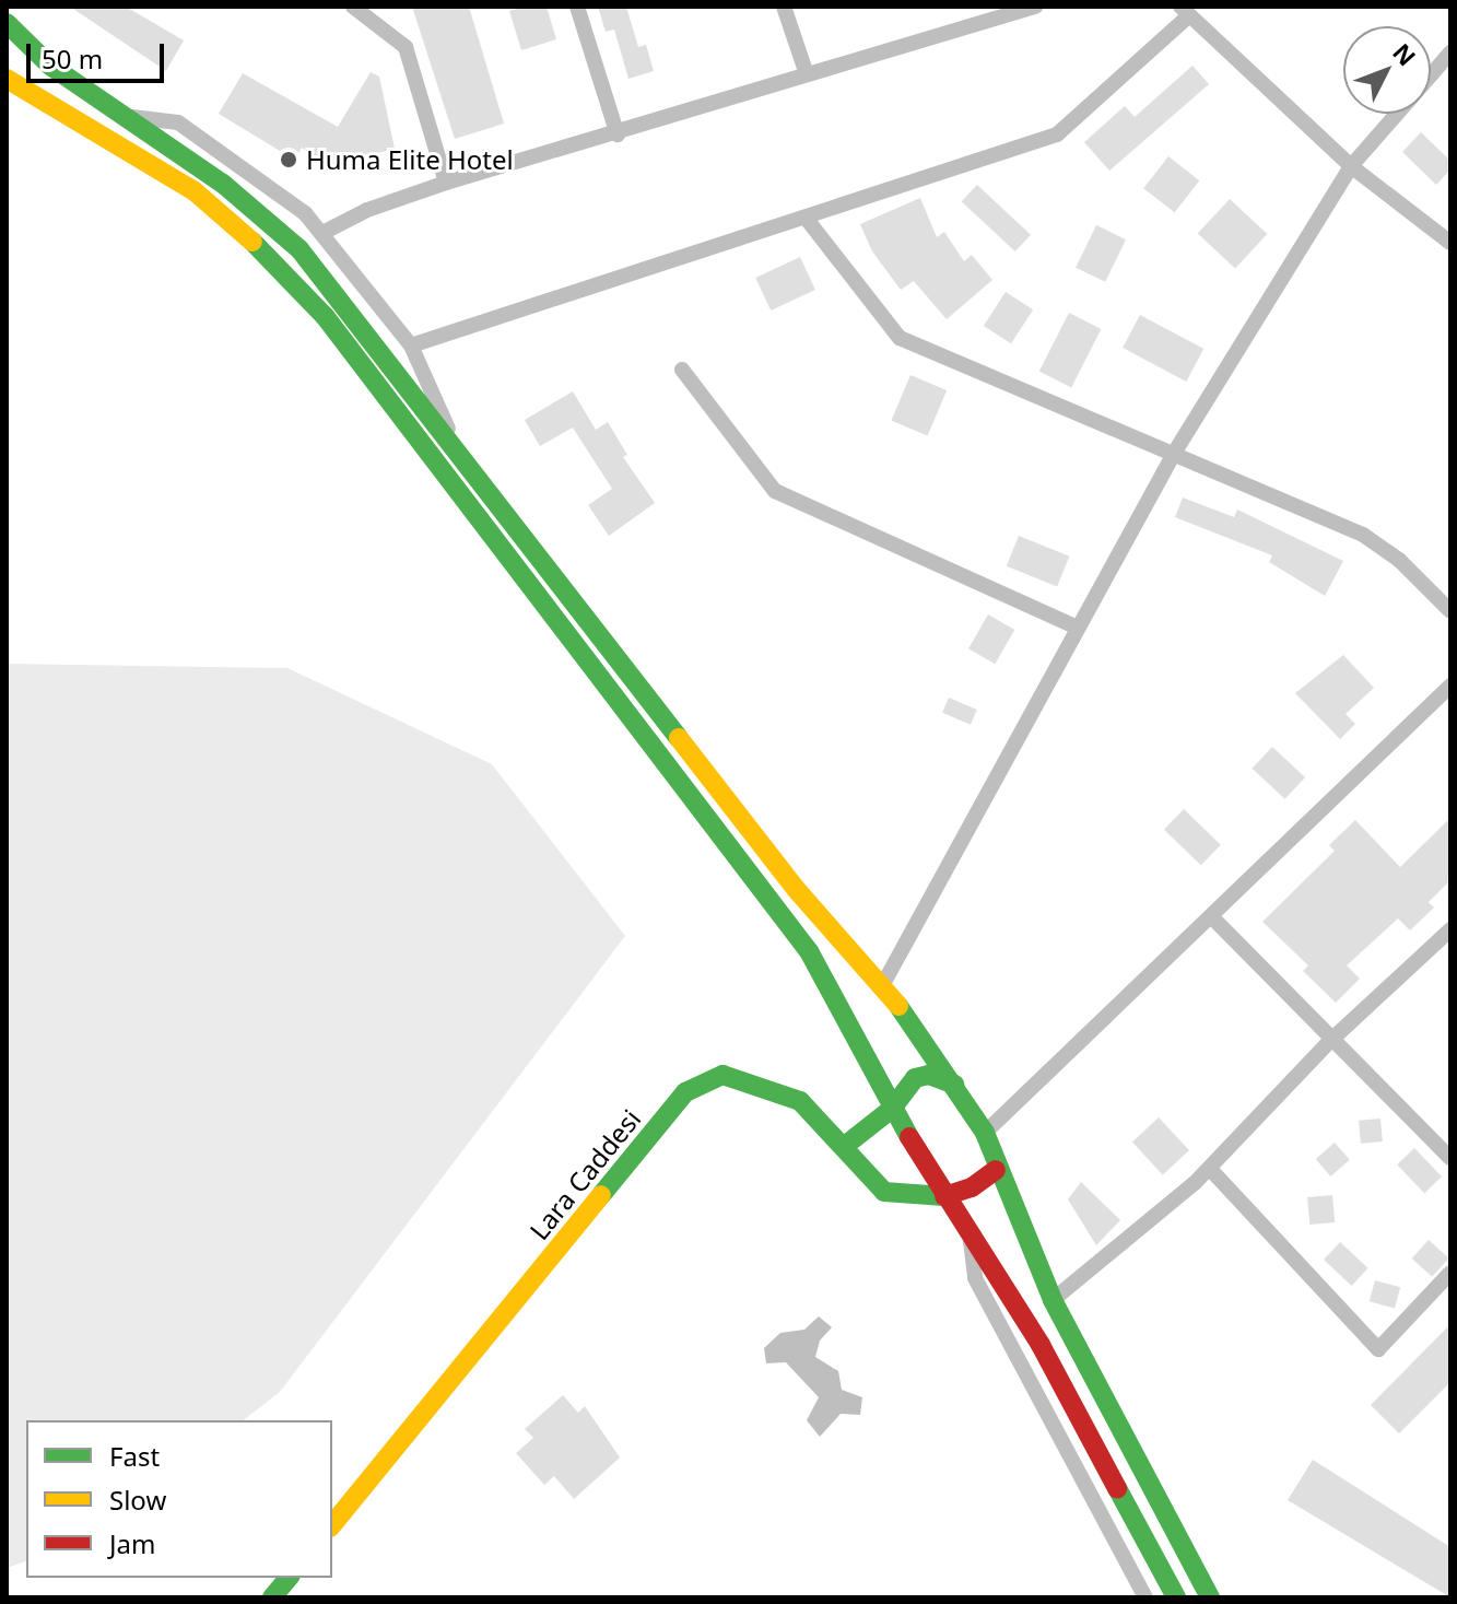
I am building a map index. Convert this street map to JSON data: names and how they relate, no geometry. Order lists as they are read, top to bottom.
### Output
{
  "streets": {
    "main road": ["Lara Caddesi"]
  },
  "places": ["Huma Elite Hotel"],
  "legend": ["Fast", "Slow", "Jam"],
  "scale_bar": "50 m",
  "north": "top right"
}
